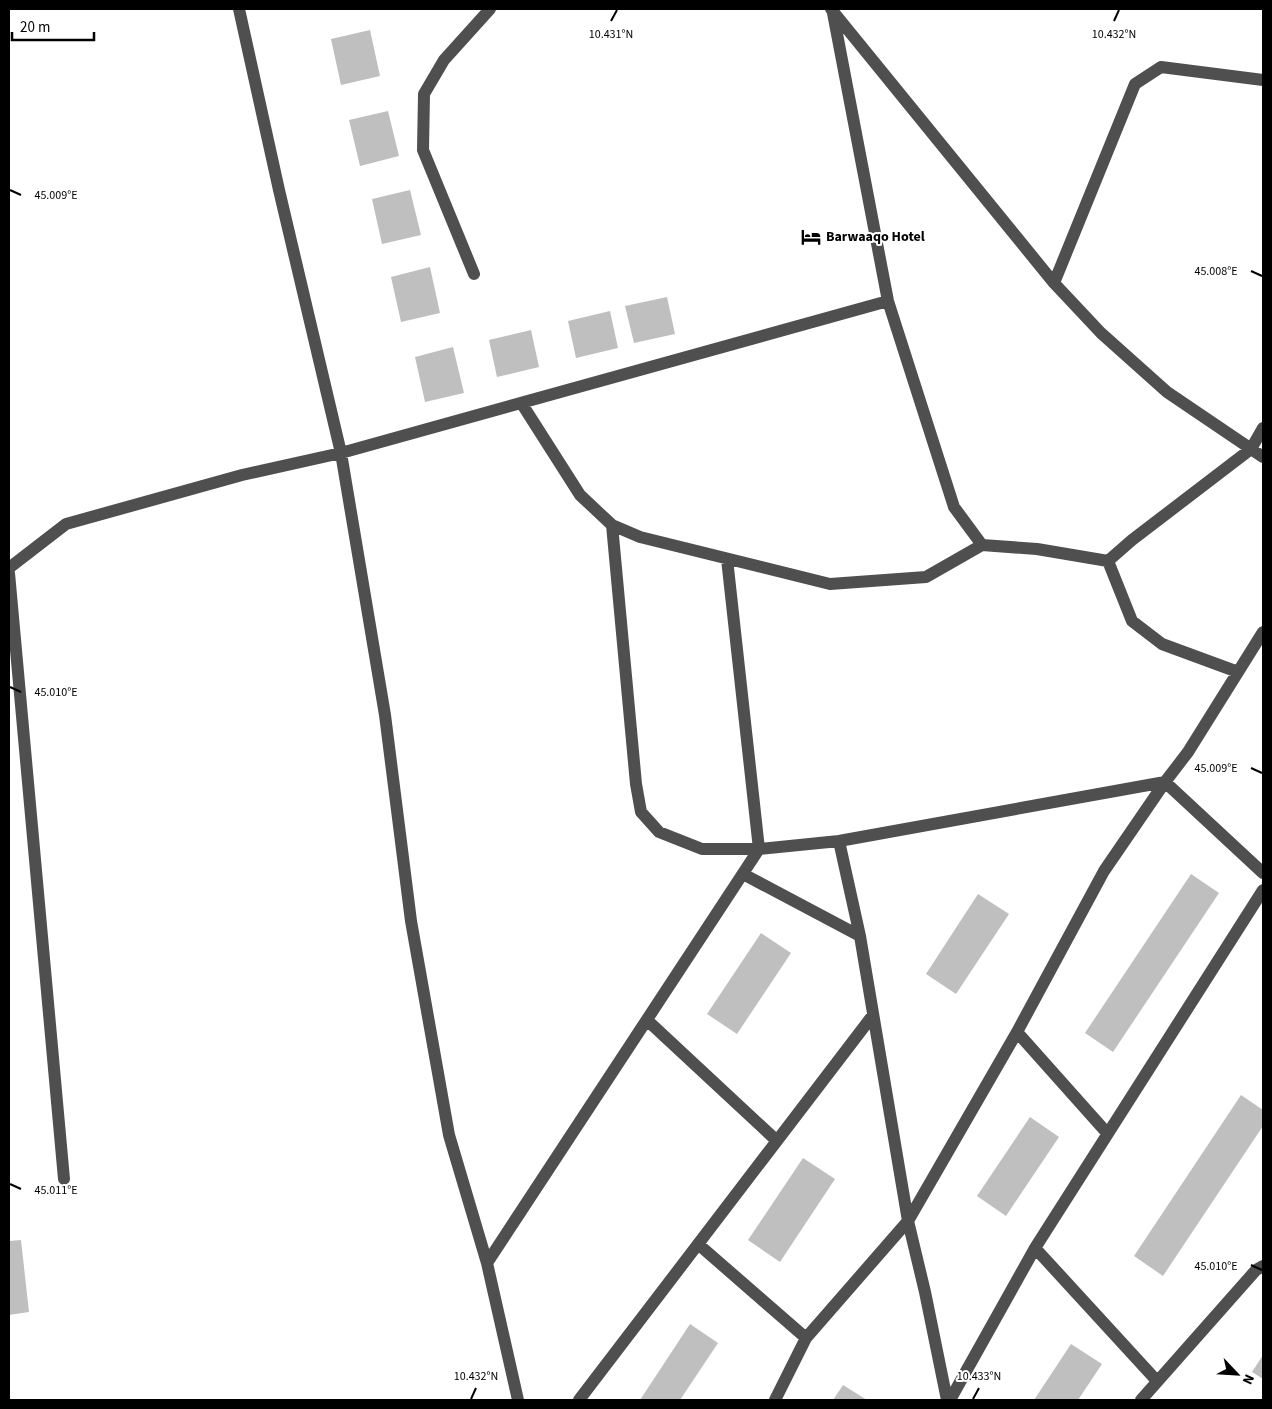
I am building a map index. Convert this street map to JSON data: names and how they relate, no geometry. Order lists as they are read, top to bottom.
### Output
{
  "places": {
    "hotel": ["Barwaaqo Hotel"]
  },
  "scale_bar": "20 m",
  "north": "bottom right",
  "coordinates": [
    "10.431°N",
    "10.432°N",
    "45.009°E",
    "45.008°E",
    "45.010°E",
    "45.011°E",
    "10.433°N"
  ]
}
